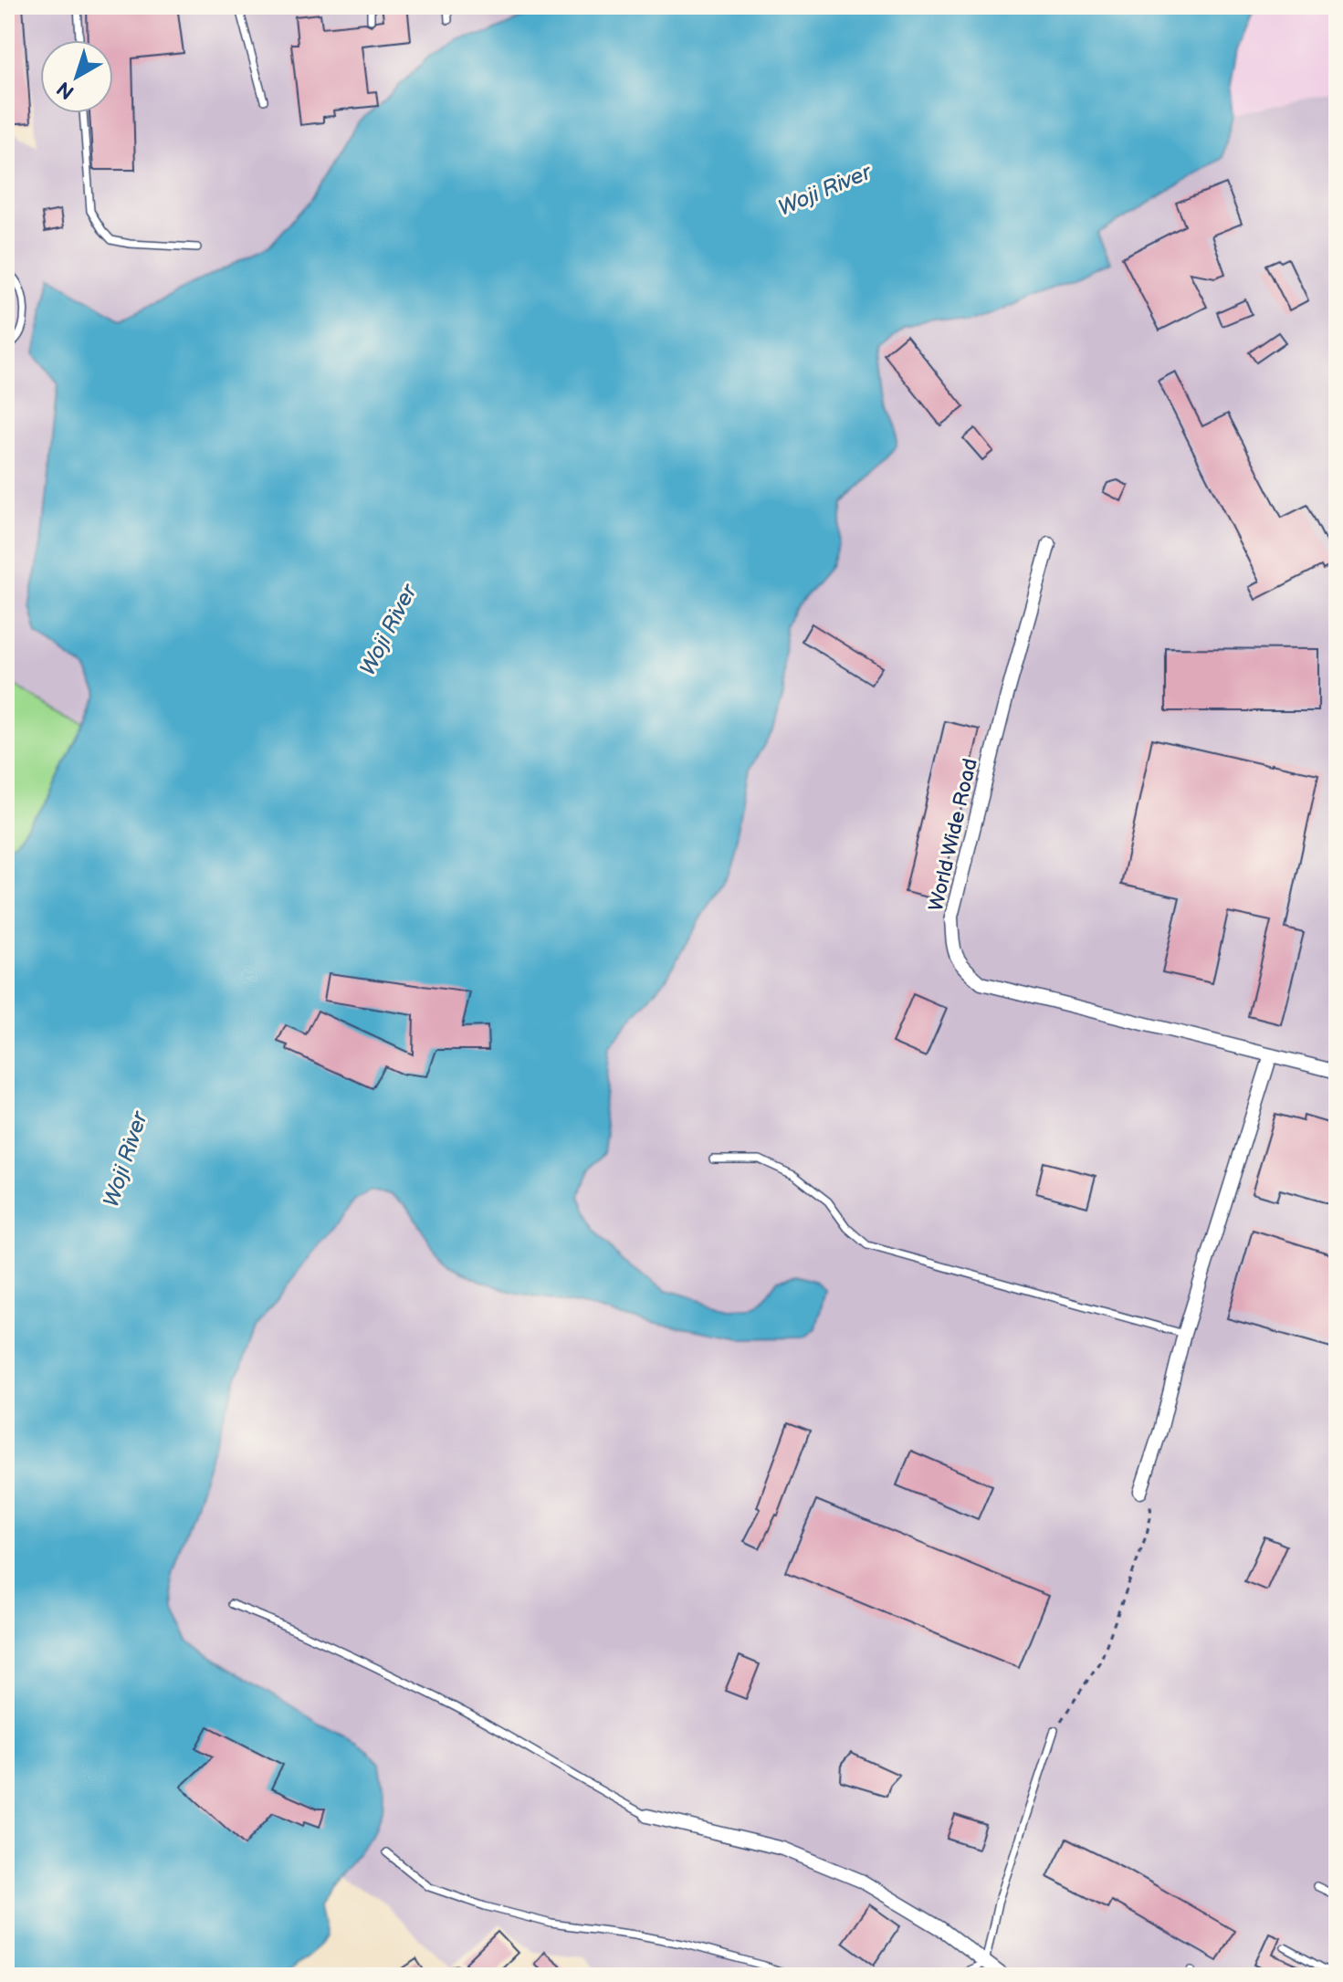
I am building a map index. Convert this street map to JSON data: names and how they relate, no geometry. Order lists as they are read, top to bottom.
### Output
{
  "streets": {
    "street": ["World Wide Road"]
  },
  "water": ["Woji River"],
  "north": "bottom left"
}
